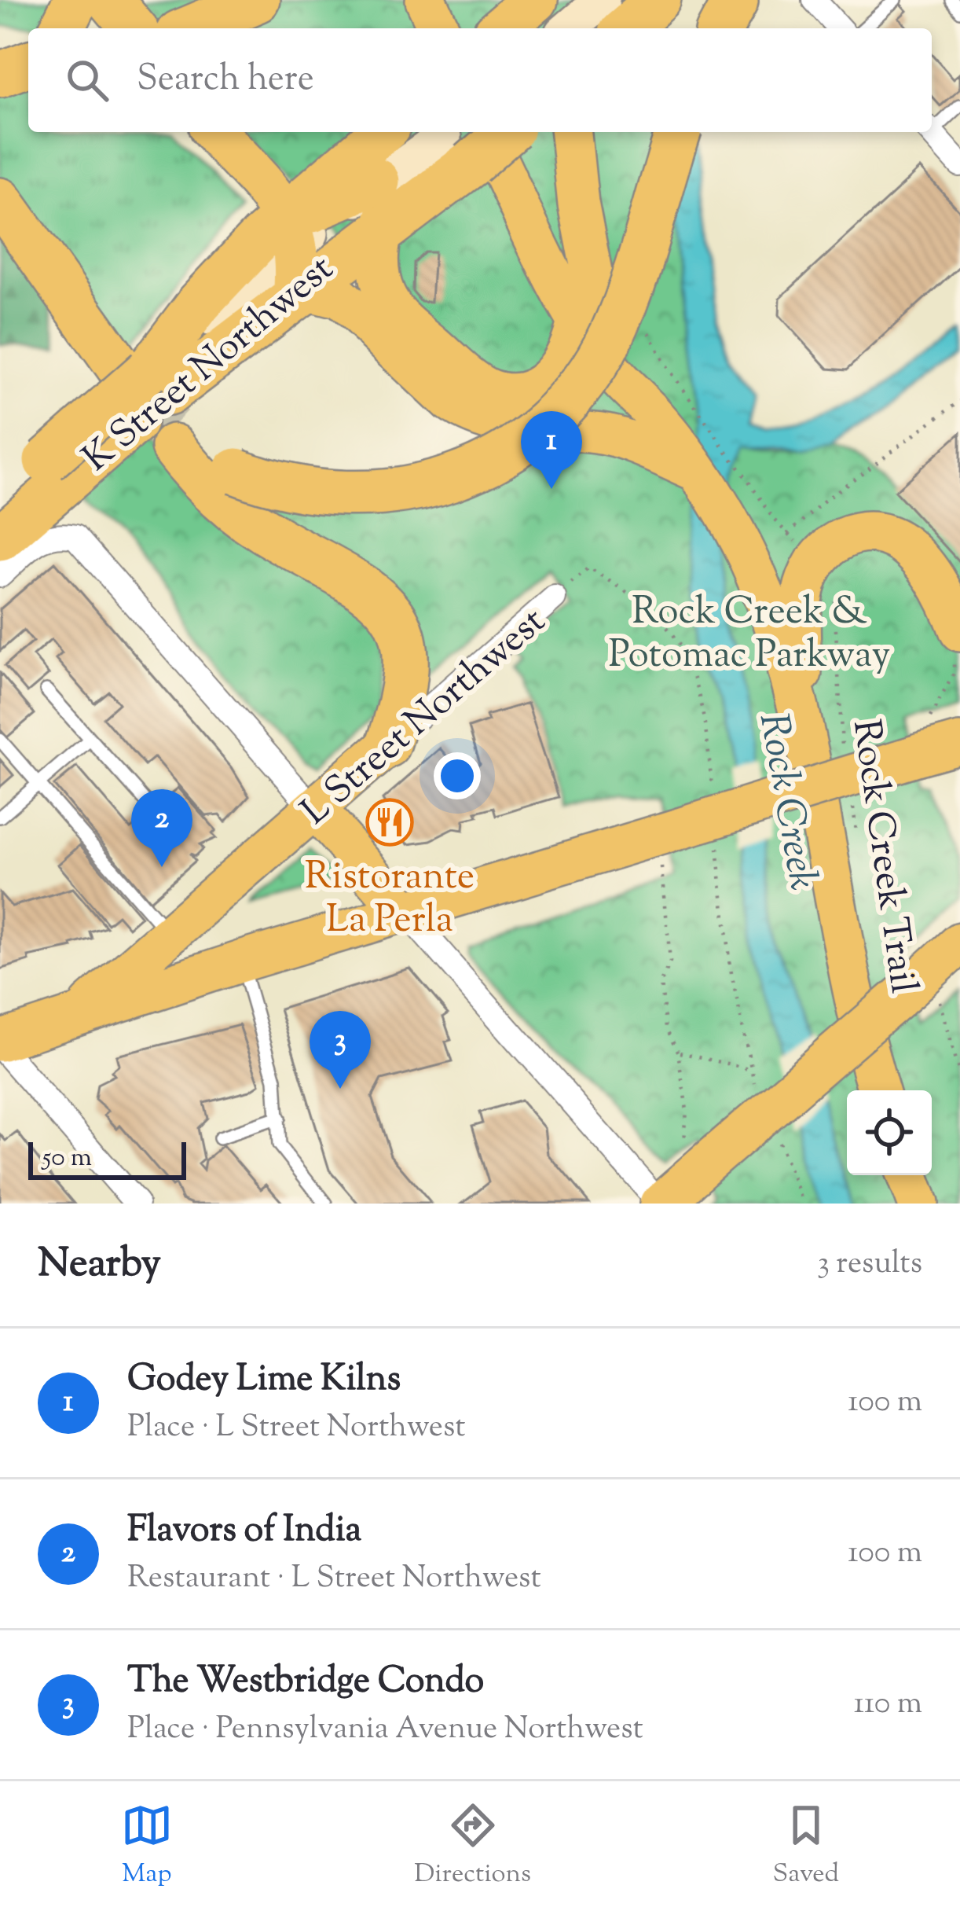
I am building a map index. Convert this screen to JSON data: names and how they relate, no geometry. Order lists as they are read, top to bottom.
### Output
{
  "streets": {
    "highway": ["K Street Northwest"],
    "main road": ["L Street Northwest"],
    "path": ["Rock Creek Trail"]
  },
  "water": ["Rock Creek"],
  "parks": ["Rock Creek & Potomac Parkway"],
  "places": {
    "restaurant": ["Ristorante La Perla"]
  },
  "scale_bar": "50 m",
  "page": {
    "search": "Search here",
    "pins": ["1", "2", "3"],
    "scale": "50 m",
    "heading": ["Nearby", "3 results"],
    "list": [
      {
        "mark": "1",
        "name": "Godey Lime Kilns",
        "note": "Place · L Street Northwest",
        "value": "100 m"
      },
      {
        "mark": "2",
        "name": "Flavors of India",
        "note": "Restaurant · L Street Northwest",
        "value": "100 m"
      },
      {
        "mark": "3",
        "name": "The Westbridge Condo",
        "note": "Place · Pennsylvania Avenue Northwest",
        "value": "110 m"
      }
    ],
    "nav": ["Map", "Directions", "Saved"]
  }
}
